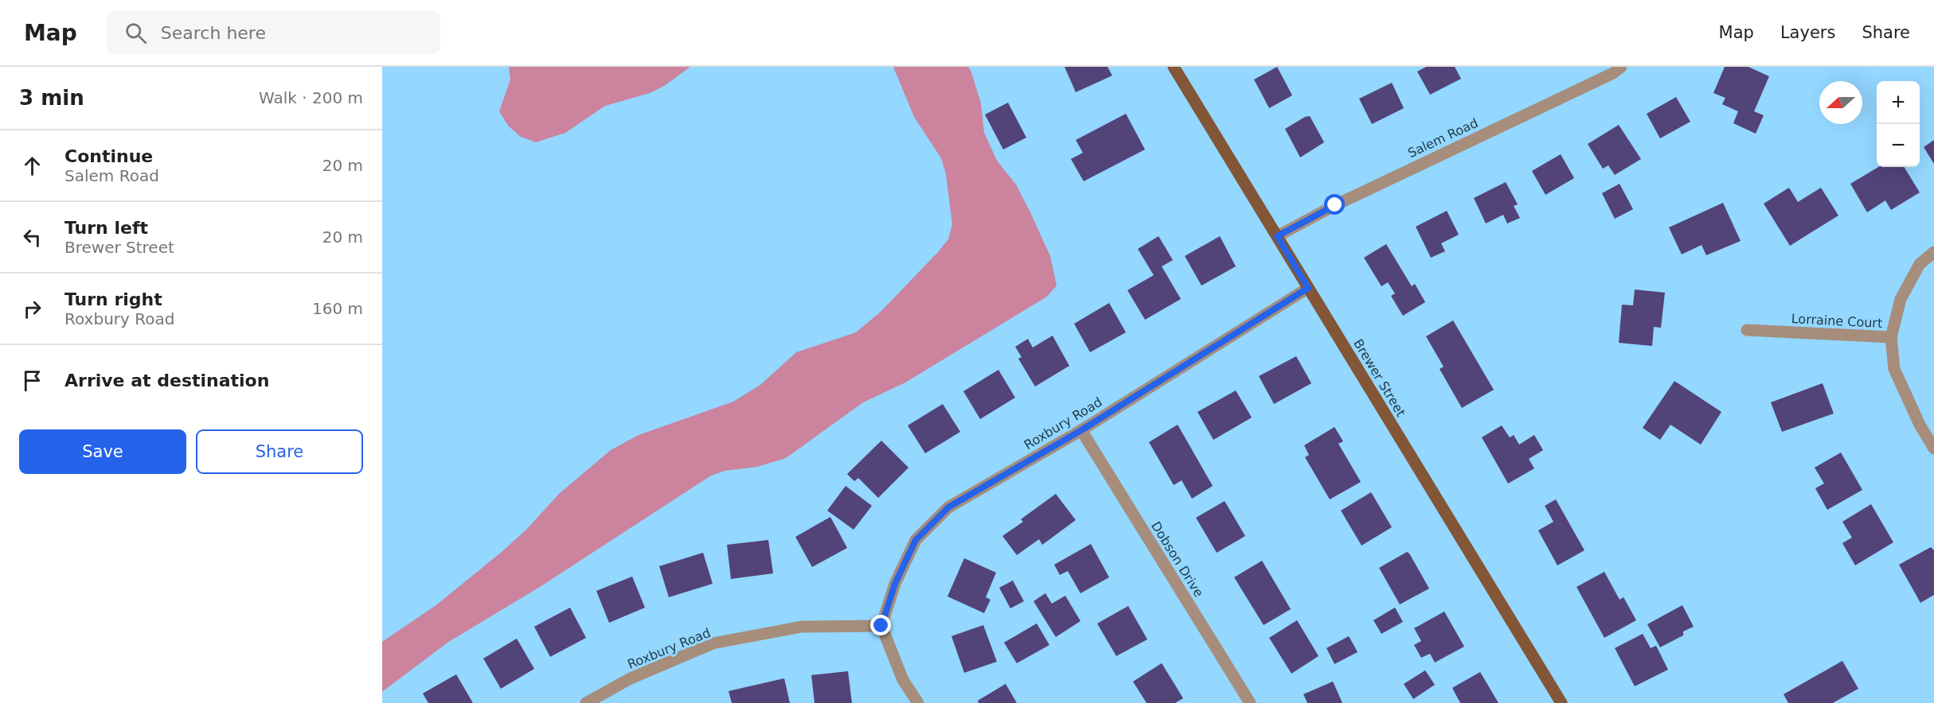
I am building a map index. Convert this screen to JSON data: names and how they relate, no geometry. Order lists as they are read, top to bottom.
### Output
{
  "streets": {
    "main road": ["Brewer Street"],
    "street": [
      "Salem Road",
      "Lorraine Court",
      "Roxbury Road",
      "Dobson Drive"
    ]
  },
  "crossings": [
    ["Salem Road", "Brewer Street"],
    ["Brewer Street", "Roxbury Road"],
    ["Roxbury Road", "Dobson Drive"]
  ],
  "north": "left",
  "page": {
    "header": "Map",
    "search": "Search here",
    "nav": ["Map", "Layers", "Share"],
    "heading": ["3 min", "Walk · 200 m"],
    "map_buttons": ["+", "−"],
    "list": [
      ["Continue", "Salem Road", "20 m"],
      ["Turn left", "Brewer Street", "20 m"],
      ["Turn right", "Roxbury Road", "160 m"],
      "Arrive at destination"
    ],
    "buttons": ["Save", "Share"]
  }
}
